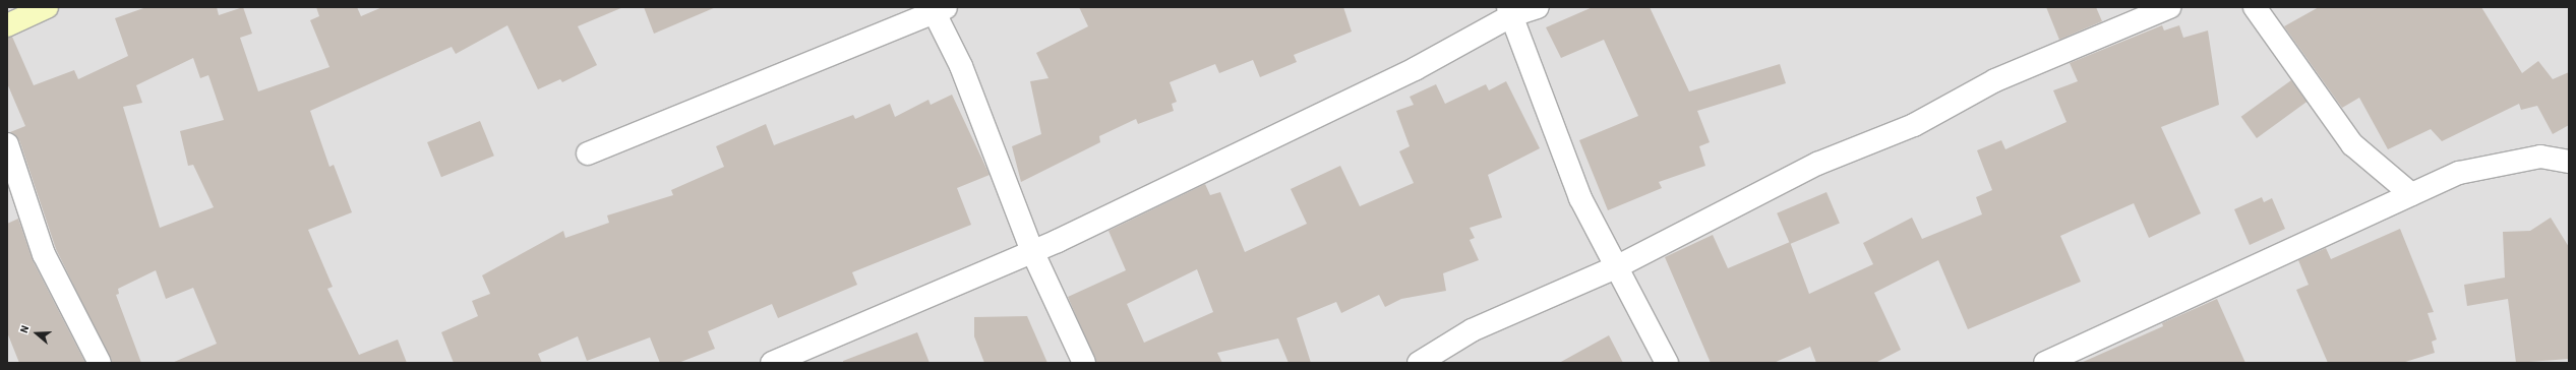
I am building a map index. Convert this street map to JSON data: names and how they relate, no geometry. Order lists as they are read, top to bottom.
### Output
{
  "north": "left"
}
